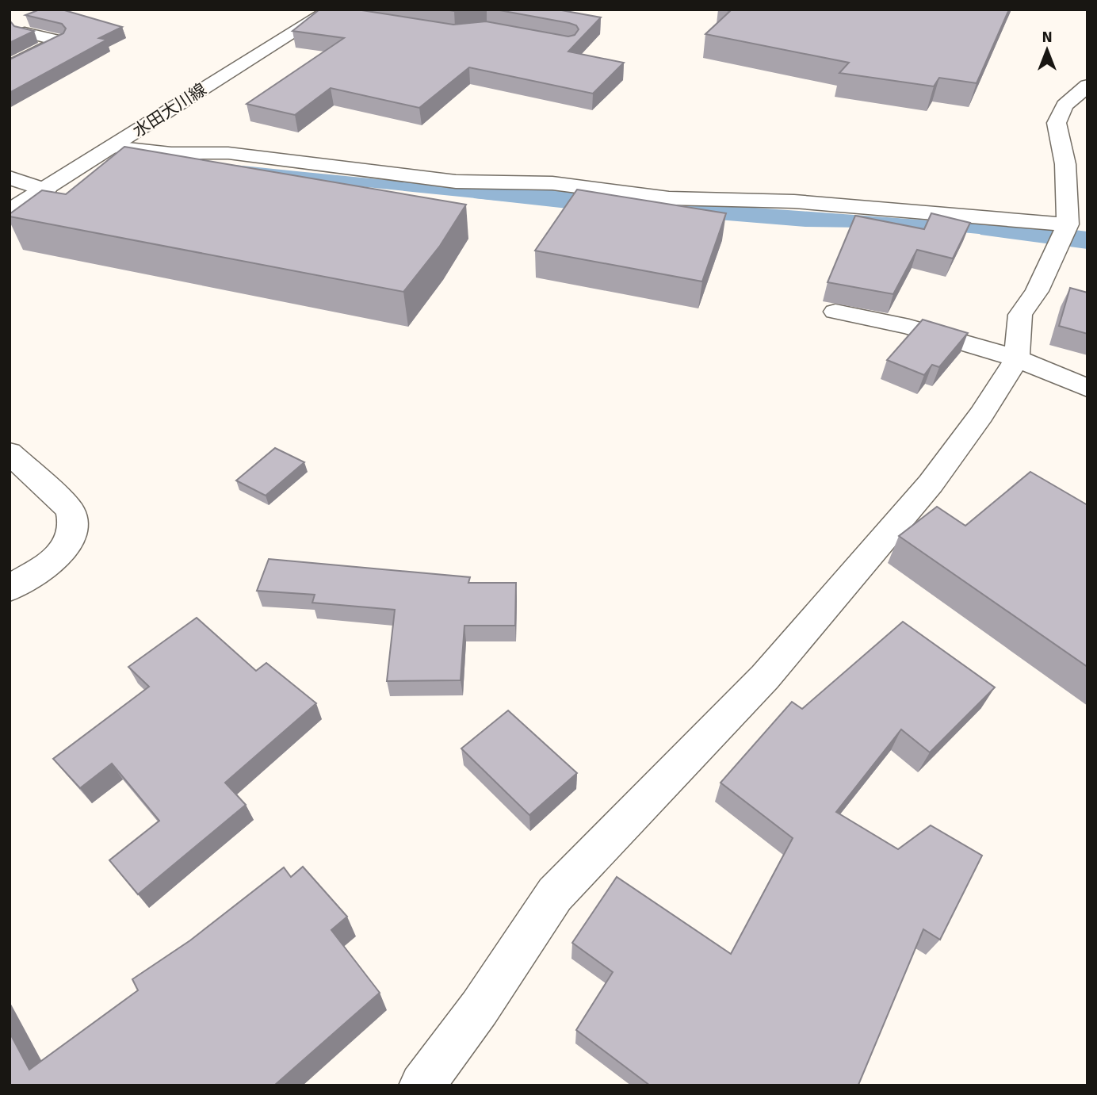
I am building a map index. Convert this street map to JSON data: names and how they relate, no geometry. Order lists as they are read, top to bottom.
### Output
{
  "streets": {
    "street": ["水田大川線"]
  },
  "north": "top"
}
